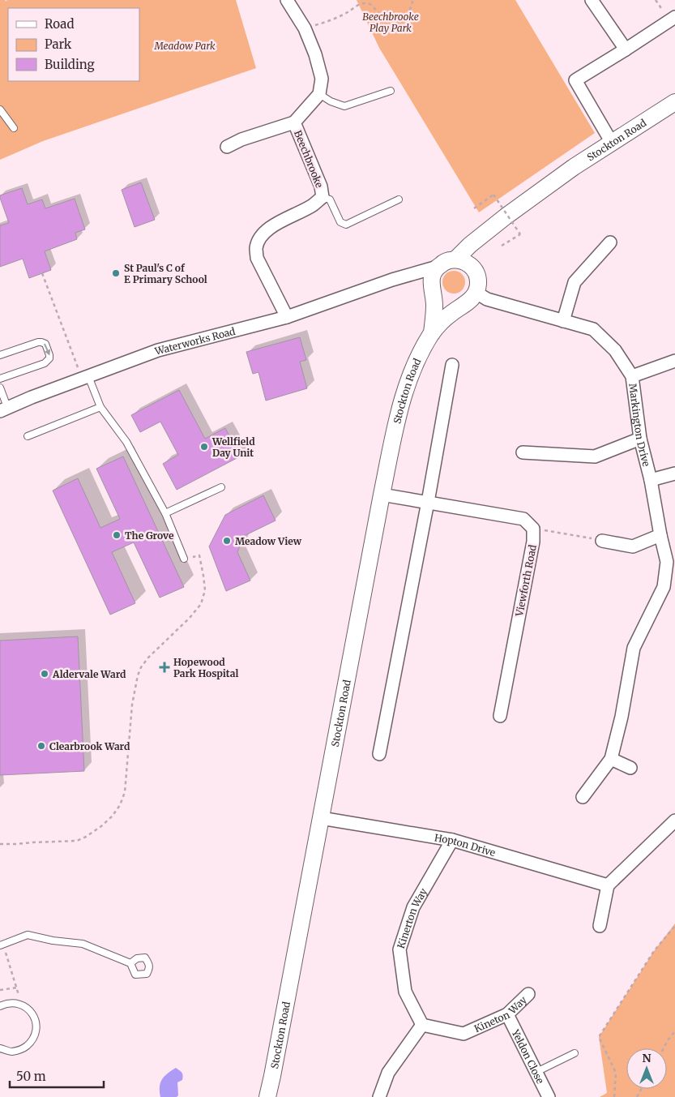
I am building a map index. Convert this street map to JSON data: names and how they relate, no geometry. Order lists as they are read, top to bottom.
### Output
{
  "streets": {
    "main road": ["Stockton Road"],
    "street": [
      "Beechbrooke",
      "Waterworks Road",
      "Markington Drive",
      "Viewforth Road",
      "Hopton Drive",
      "Kinerton Way",
      "Kineton Way",
      "Yeldon Close"
    ]
  },
  "crossings": [
    ["Stockton Road", "Waterworks Road"],
    ["Stockton Road", "Markington Drive"],
    ["Stockton Road", "Hopton Drive"],
    ["Beechbrooke", "Waterworks Road"],
    ["Waterworks Road", "Markington Drive"],
    ["Hopton Drive", "Kinerton Way"],
    ["Kinerton Way", "Kineton Way"],
    ["Kineton Way", "Yeldon Close"]
  ],
  "parks": ["Beechbrooke Play Park", "Meadow Park"],
  "places": {
    "other": [
      "St Paul's C of E Primary School",
      "Wellfield Day Unit",
      "The Grove",
      "Meadow View",
      "Aldervale Ward",
      "Clearbrook Ward"
    ],
    "health": ["Hopewood Park Hospital"]
  },
  "legend": ["Road", "Park", "Building"],
  "scale_bar": "50 m",
  "north": "top"
}
